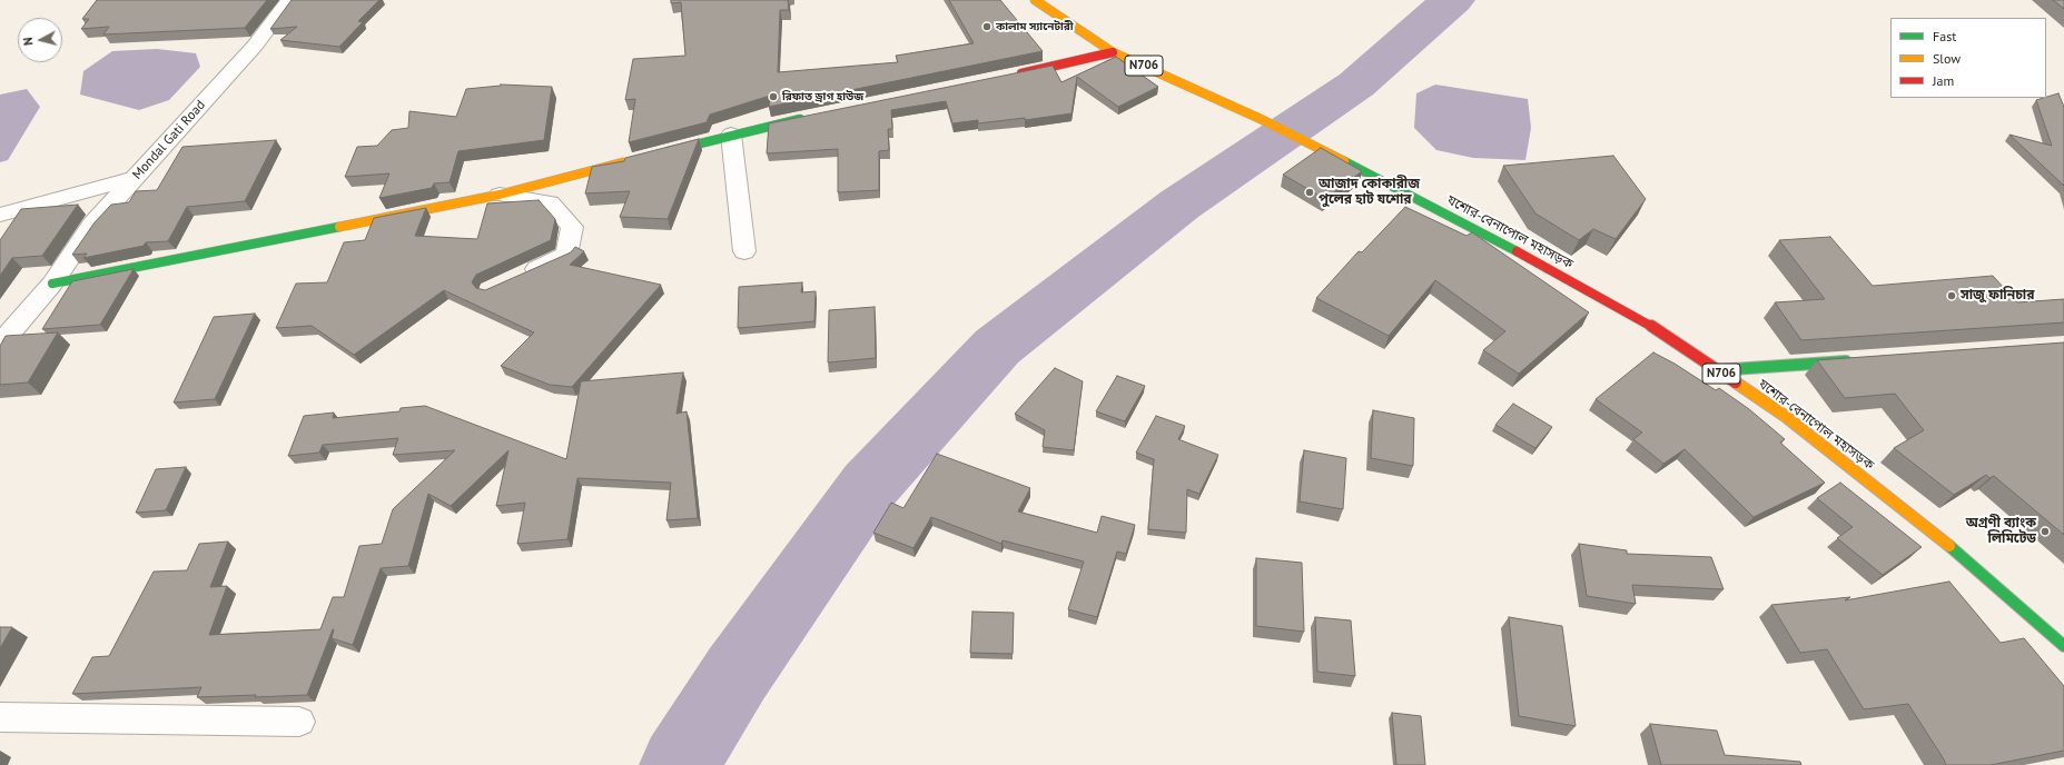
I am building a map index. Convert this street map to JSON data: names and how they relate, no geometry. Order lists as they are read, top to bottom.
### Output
{
  "streets": {
    "main road": ["N706", "যশোর-বেনাপোল মহাসড়ক"],
    "street": ["Mondal Gati Road"]
  },
  "crossings": [
    ["N706", "যশোর-বেনাপোল মহাসড়ক"]
  ],
  "places": [
    "কালাম স্যানেটারী",
    "রিফাত ড্রাগ হাউজ",
    "আজাদ কোকারীজ পুলের হাট যশোর",
    "সাজু ফানিচার",
    "অগ্রণী ব্যাংক লিমিটেড"
  ],
  "legend": ["Fast", "Slow", "Jam"],
  "north": "left"
}
